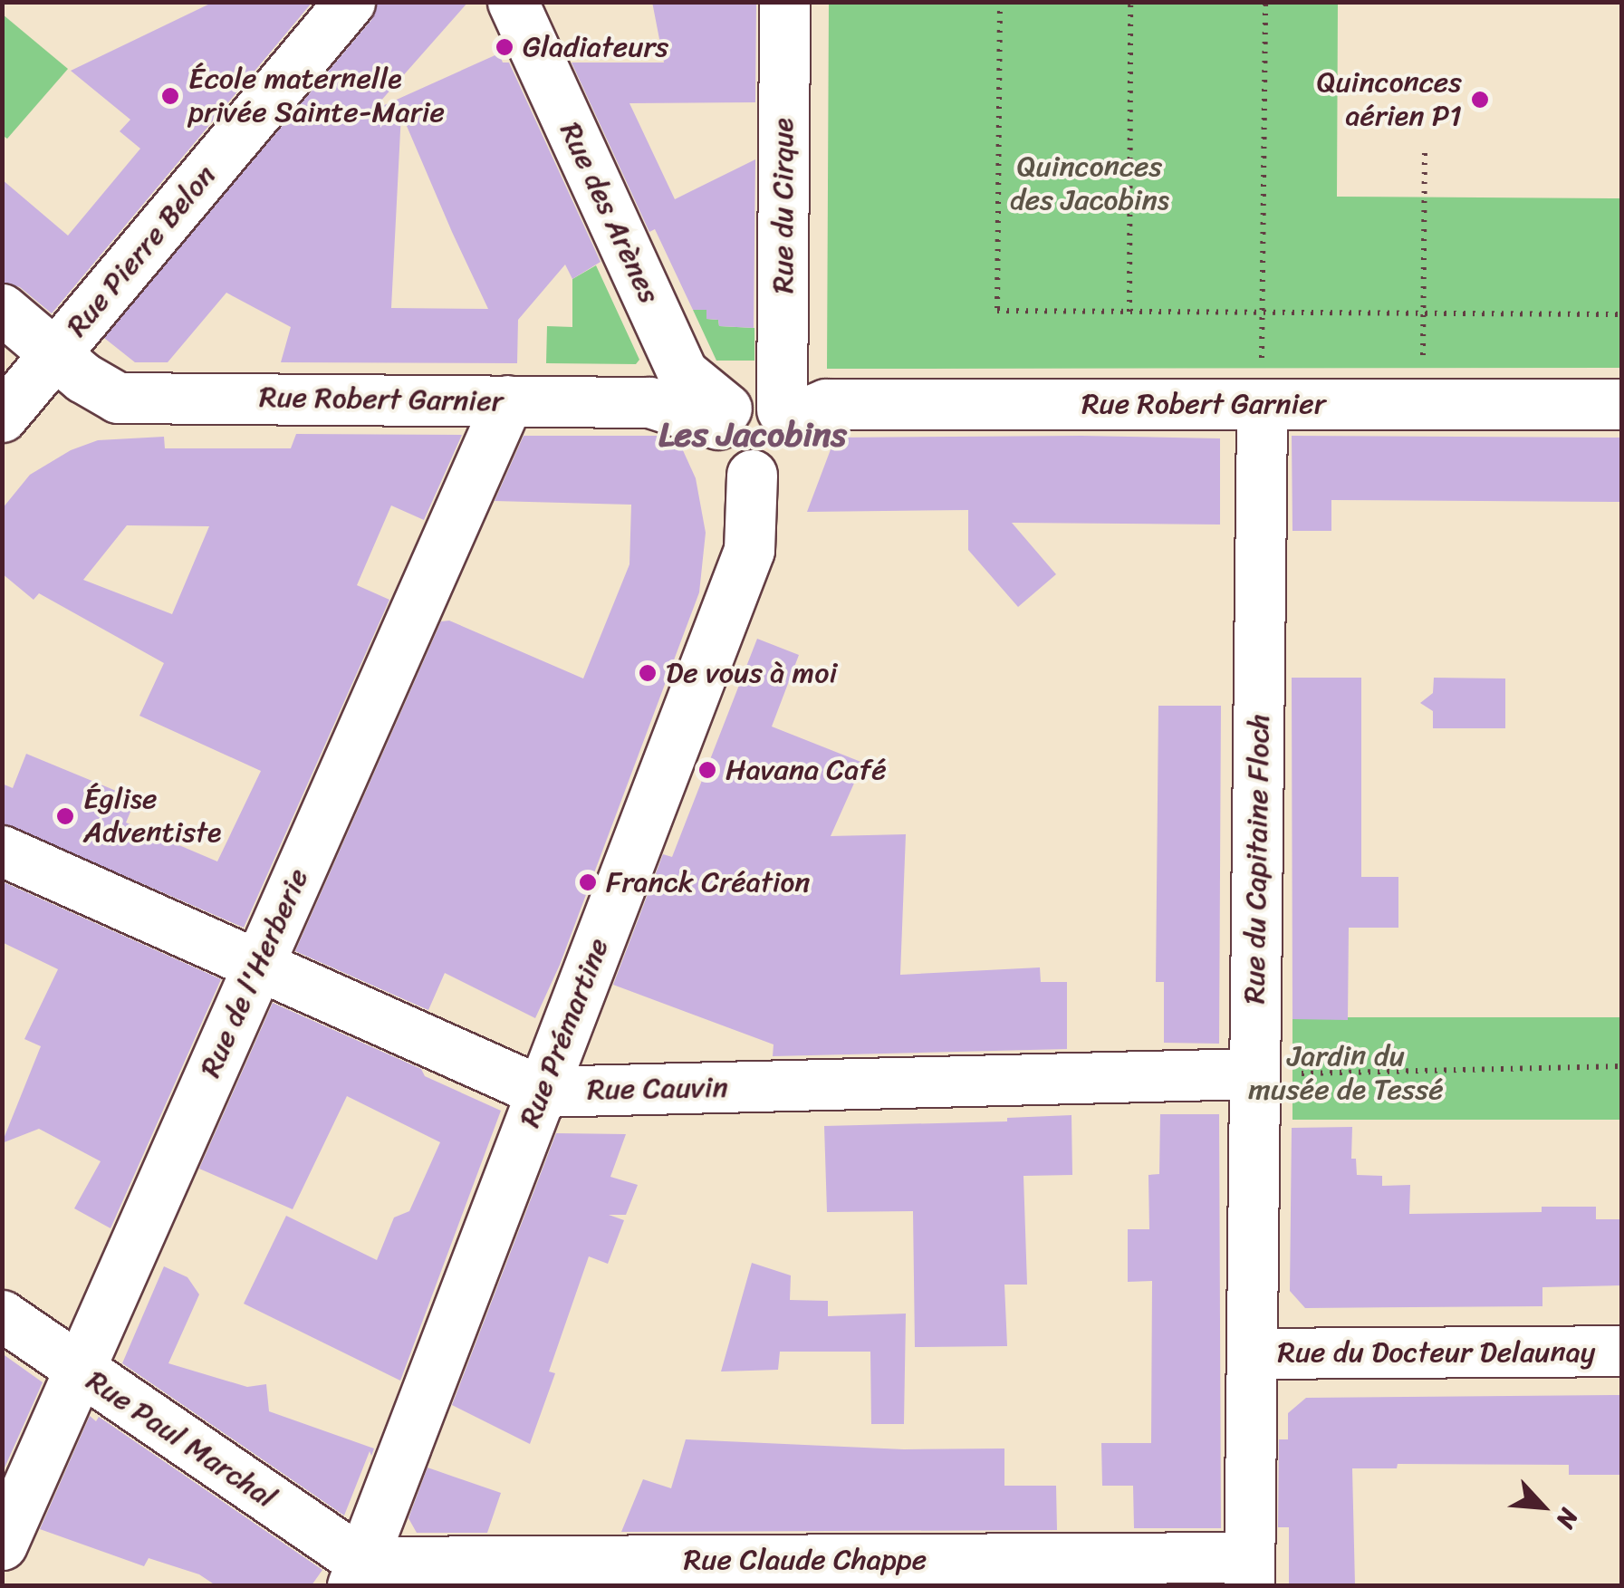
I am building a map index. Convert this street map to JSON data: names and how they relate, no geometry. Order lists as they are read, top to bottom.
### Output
{
  "streets": {
    "street": [
      "Rue du Cirque",
      "Rue des Arènes",
      "Rue Pierre Belon",
      "Rue Robert Garnier",
      "Rue du Capitaine Floch",
      "Rue de l'Herberie",
      "Rue Prémartine",
      "Rue Cauvin",
      "Rue du Docteur Delaunay",
      "Rue Paul Marchal",
      "Rue Claude Chappe"
    ]
  },
  "crossings": [
    ["Rue du Cirque", "Rue des Arènes"],
    ["Rue du Cirque", "Rue Robert Garnier"],
    ["Rue du Cirque", "Rue Prémartine"],
    ["Rue des Arènes", "Rue Robert Garnier"],
    ["Rue des Arènes", "Rue Prémartine"],
    ["Rue Pierre Belon", "Rue Robert Garnier"],
    ["Rue Robert Garnier", "Rue du Capitaine Floch"],
    ["Rue Robert Garnier", "Rue de l'Herberie"],
    ["Rue Robert Garnier", "Rue Prémartine"],
    ["Rue du Capitaine Floch", "Rue Cauvin"],
    ["Rue du Capitaine Floch", "Rue du Docteur Delaunay"],
    ["Rue du Capitaine Floch", "Rue Claude Chappe"],
    ["Rue de l'Herberie", "Rue Cauvin"],
    ["Rue de l'Herberie", "Rue Paul Marchal"],
    ["Rue Prémartine", "Rue Cauvin"],
    ["Rue Prémartine", "Rue Paul Marchal"],
    ["Rue Prémartine", "Rue Claude Chappe"],
    ["Rue Paul Marchal", "Rue Claude Chappe"]
  ],
  "districts": ["Les Jacobins"],
  "parks": ["Quinconces des Jacobins", "Jardin du musée de Tessé"],
  "places": [
    "Gladiateurs",
    "École maternelle privée Sainte-Marie",
    "Quinconces aérien P1",
    "De vous à moi",
    "Havana Café",
    "Église Adventiste",
    "Franck Création"
  ],
  "north": "bottom right"
}
